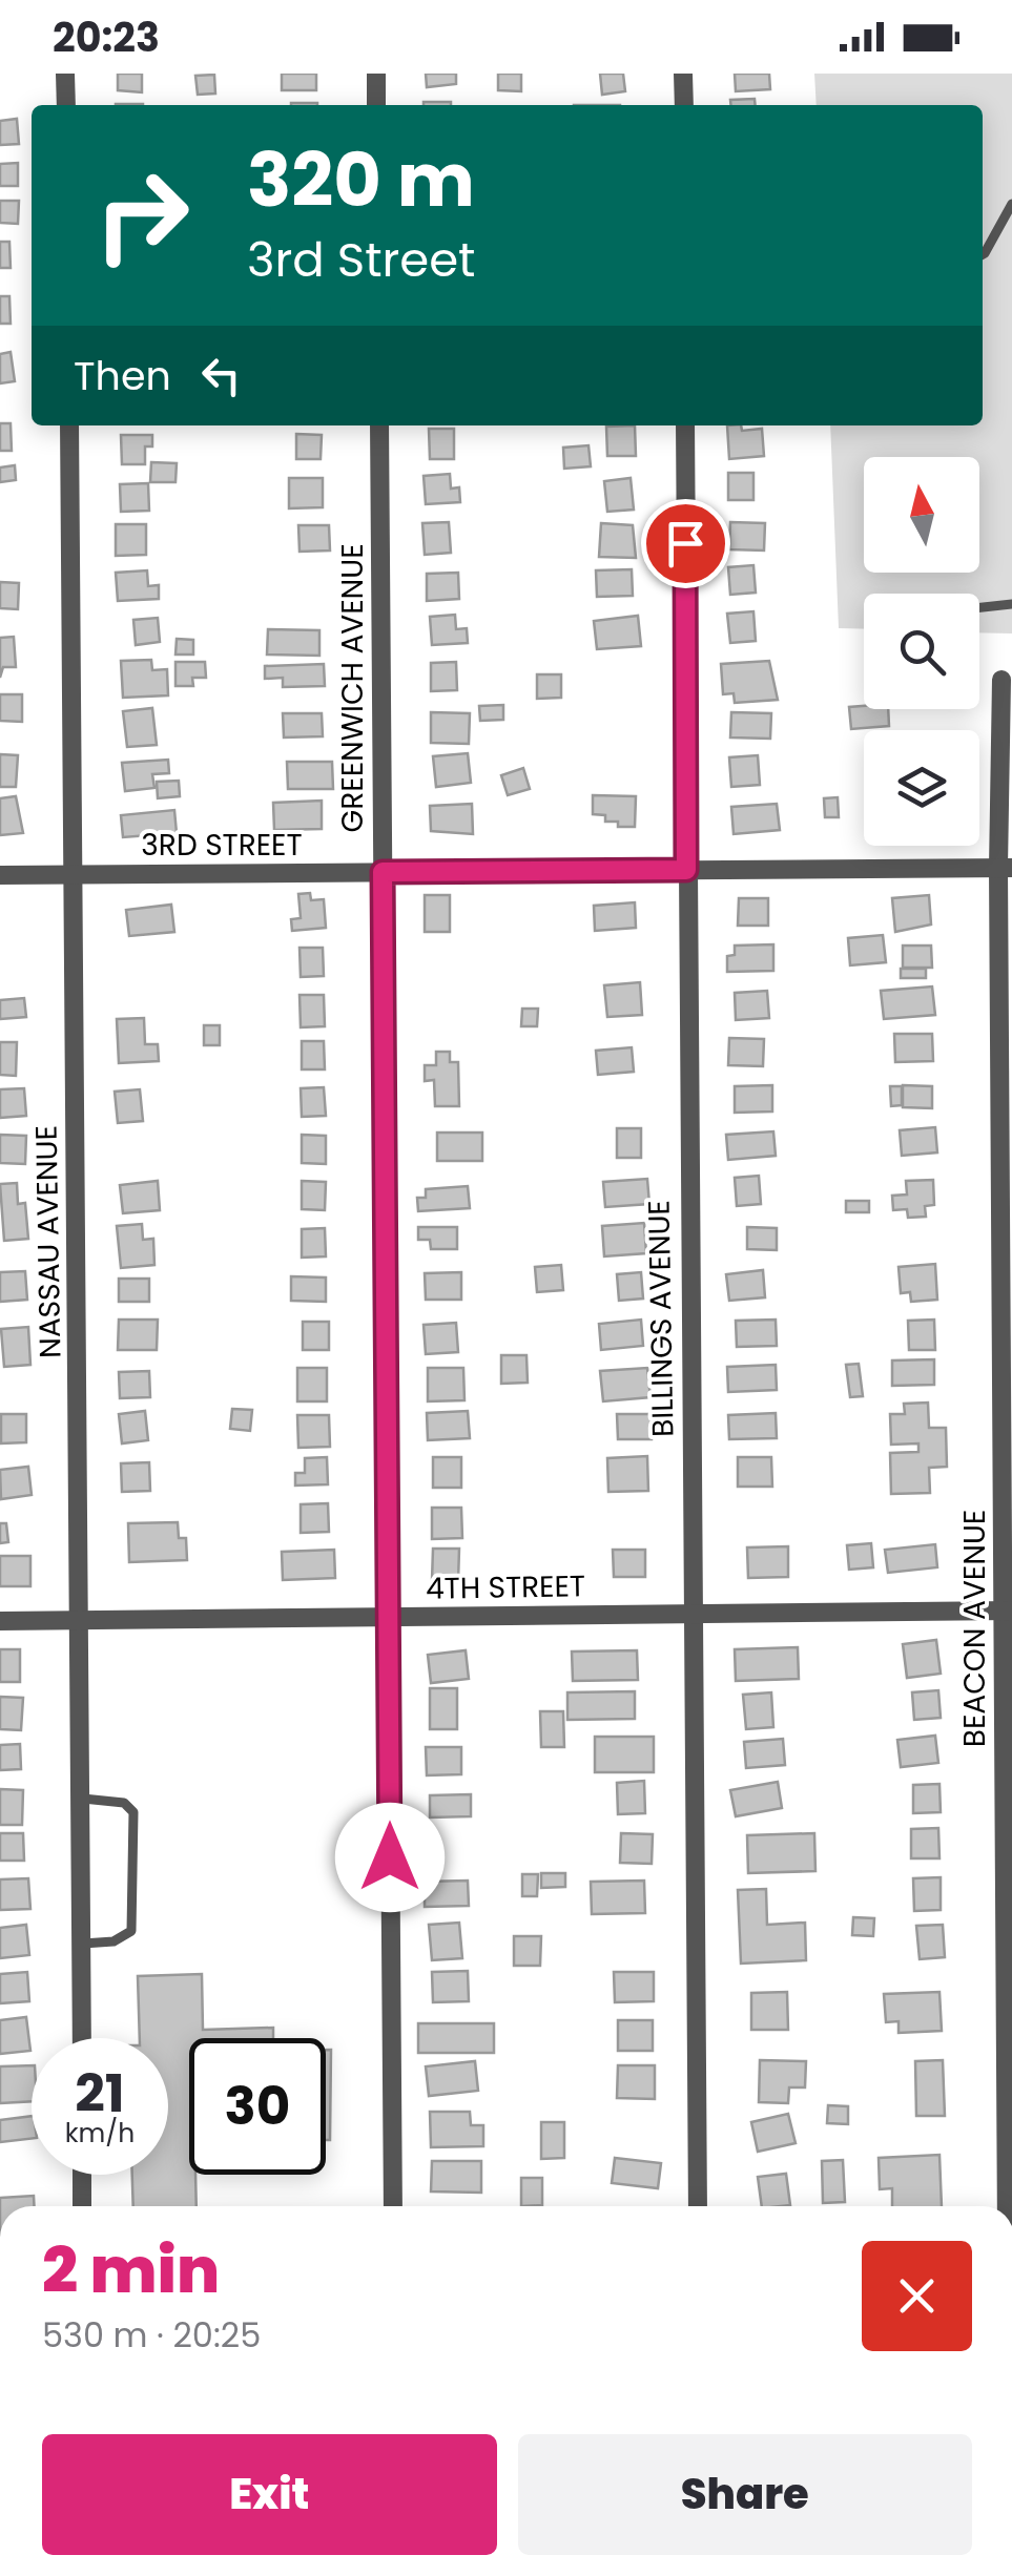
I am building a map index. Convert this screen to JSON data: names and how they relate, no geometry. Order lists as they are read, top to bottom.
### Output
{
  "streets": {
    "street": [
      "GREENWICH AVENUE",
      "3RD STREET",
      "NASSAU AVENUE",
      "BILLINGS AVENUE",
      "4TH STREET",
      "BEACON AVENUE"
    ]
  },
  "crossings": [
    ["GREENWICH AVENUE", "3RD STREET"],
    ["GREENWICH AVENUE", "4TH STREET"],
    ["3RD STREET", "NASSAU AVENUE"],
    ["3RD STREET", "BILLINGS AVENUE"],
    ["3RD STREET", "BEACON AVENUE"],
    ["NASSAU AVENUE", "4TH STREET"],
    ["BILLINGS AVENUE", "4TH STREET"],
    ["4TH STREET", "BEACON AVENUE"]
  ],
  "north": "top",
  "page": {
    "status": "20:23",
    "turn": ["320 m", "3rd Street"],
    "then": "Then",
    "speed": "21 km/h",
    "limit": "30",
    "heading": ["2 min", "530 m · 20:25"],
    "buttons": ["Exit", "Share"]
  }
}
